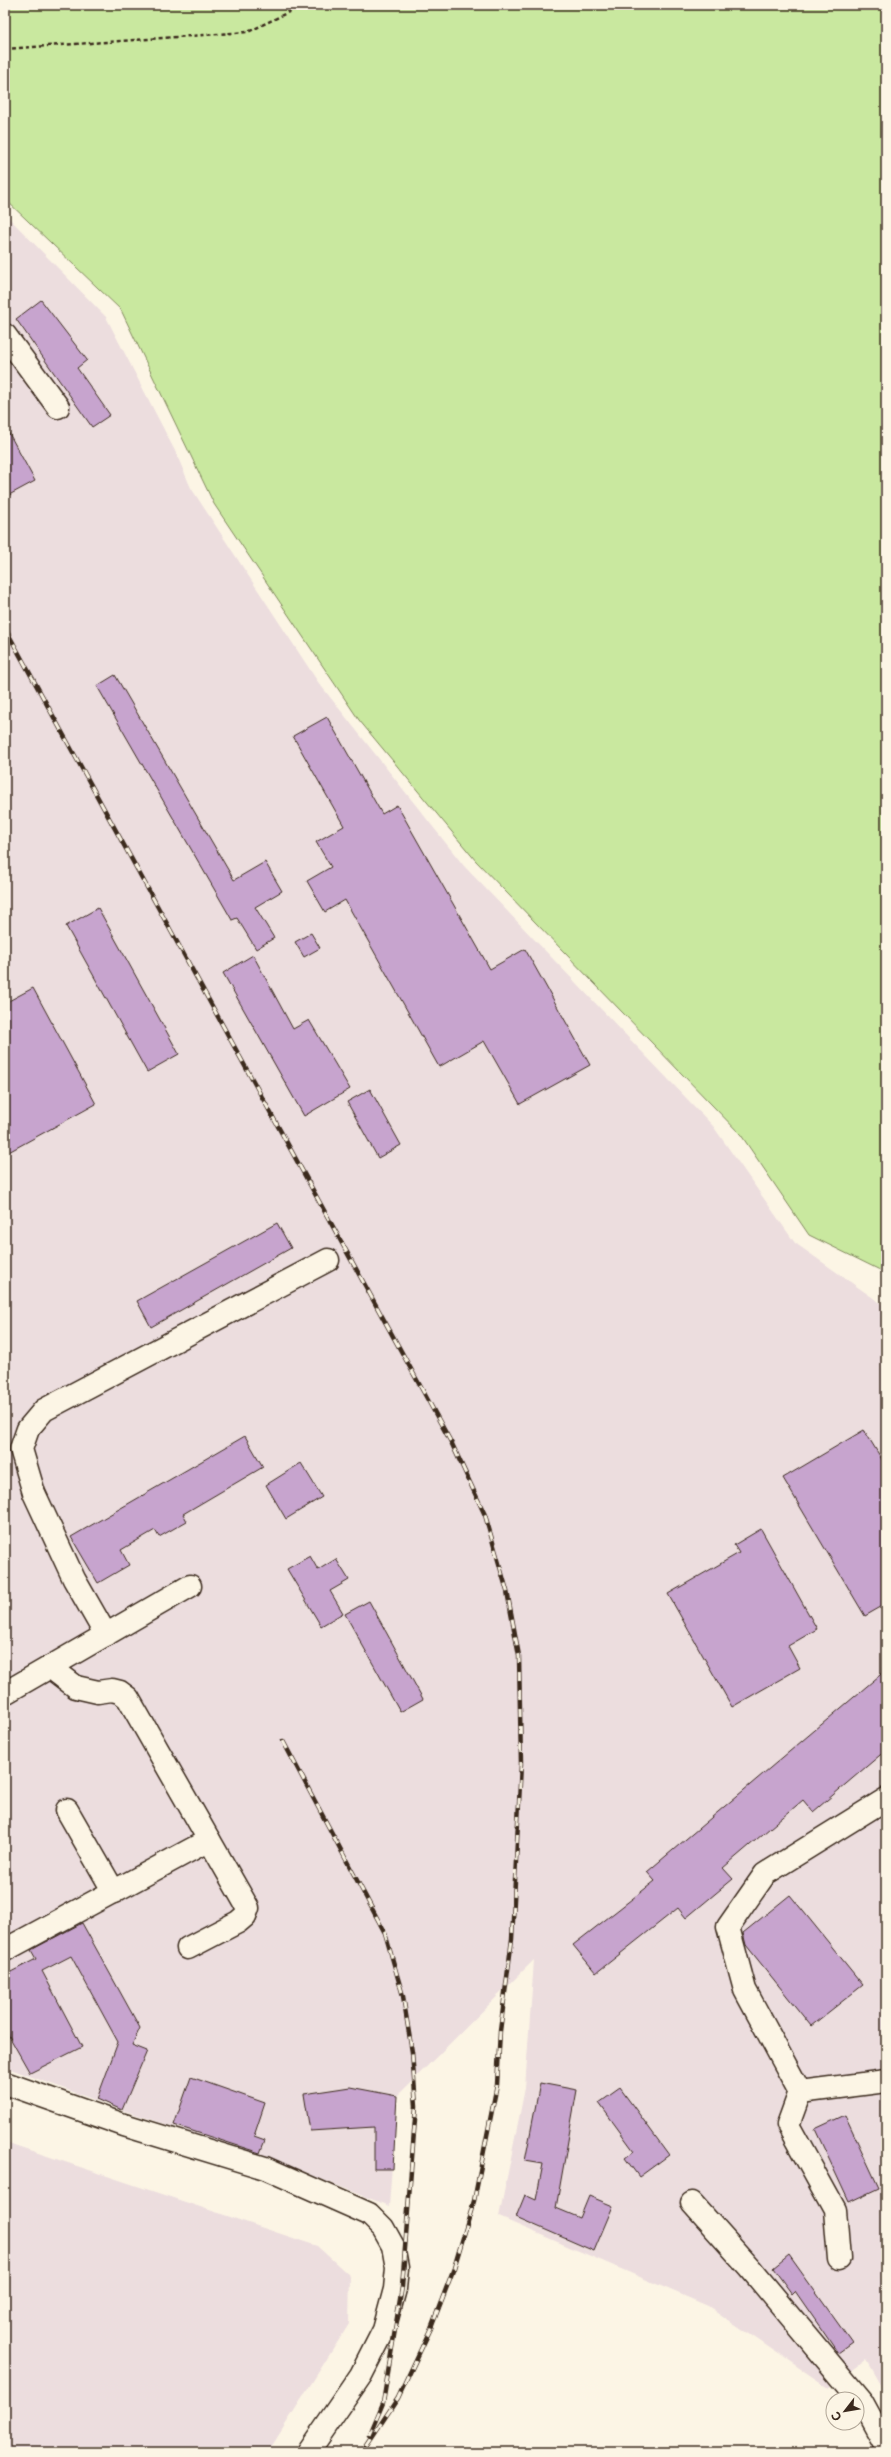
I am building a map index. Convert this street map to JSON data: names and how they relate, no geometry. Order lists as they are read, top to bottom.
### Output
{
  "north": "bottom left"
}
